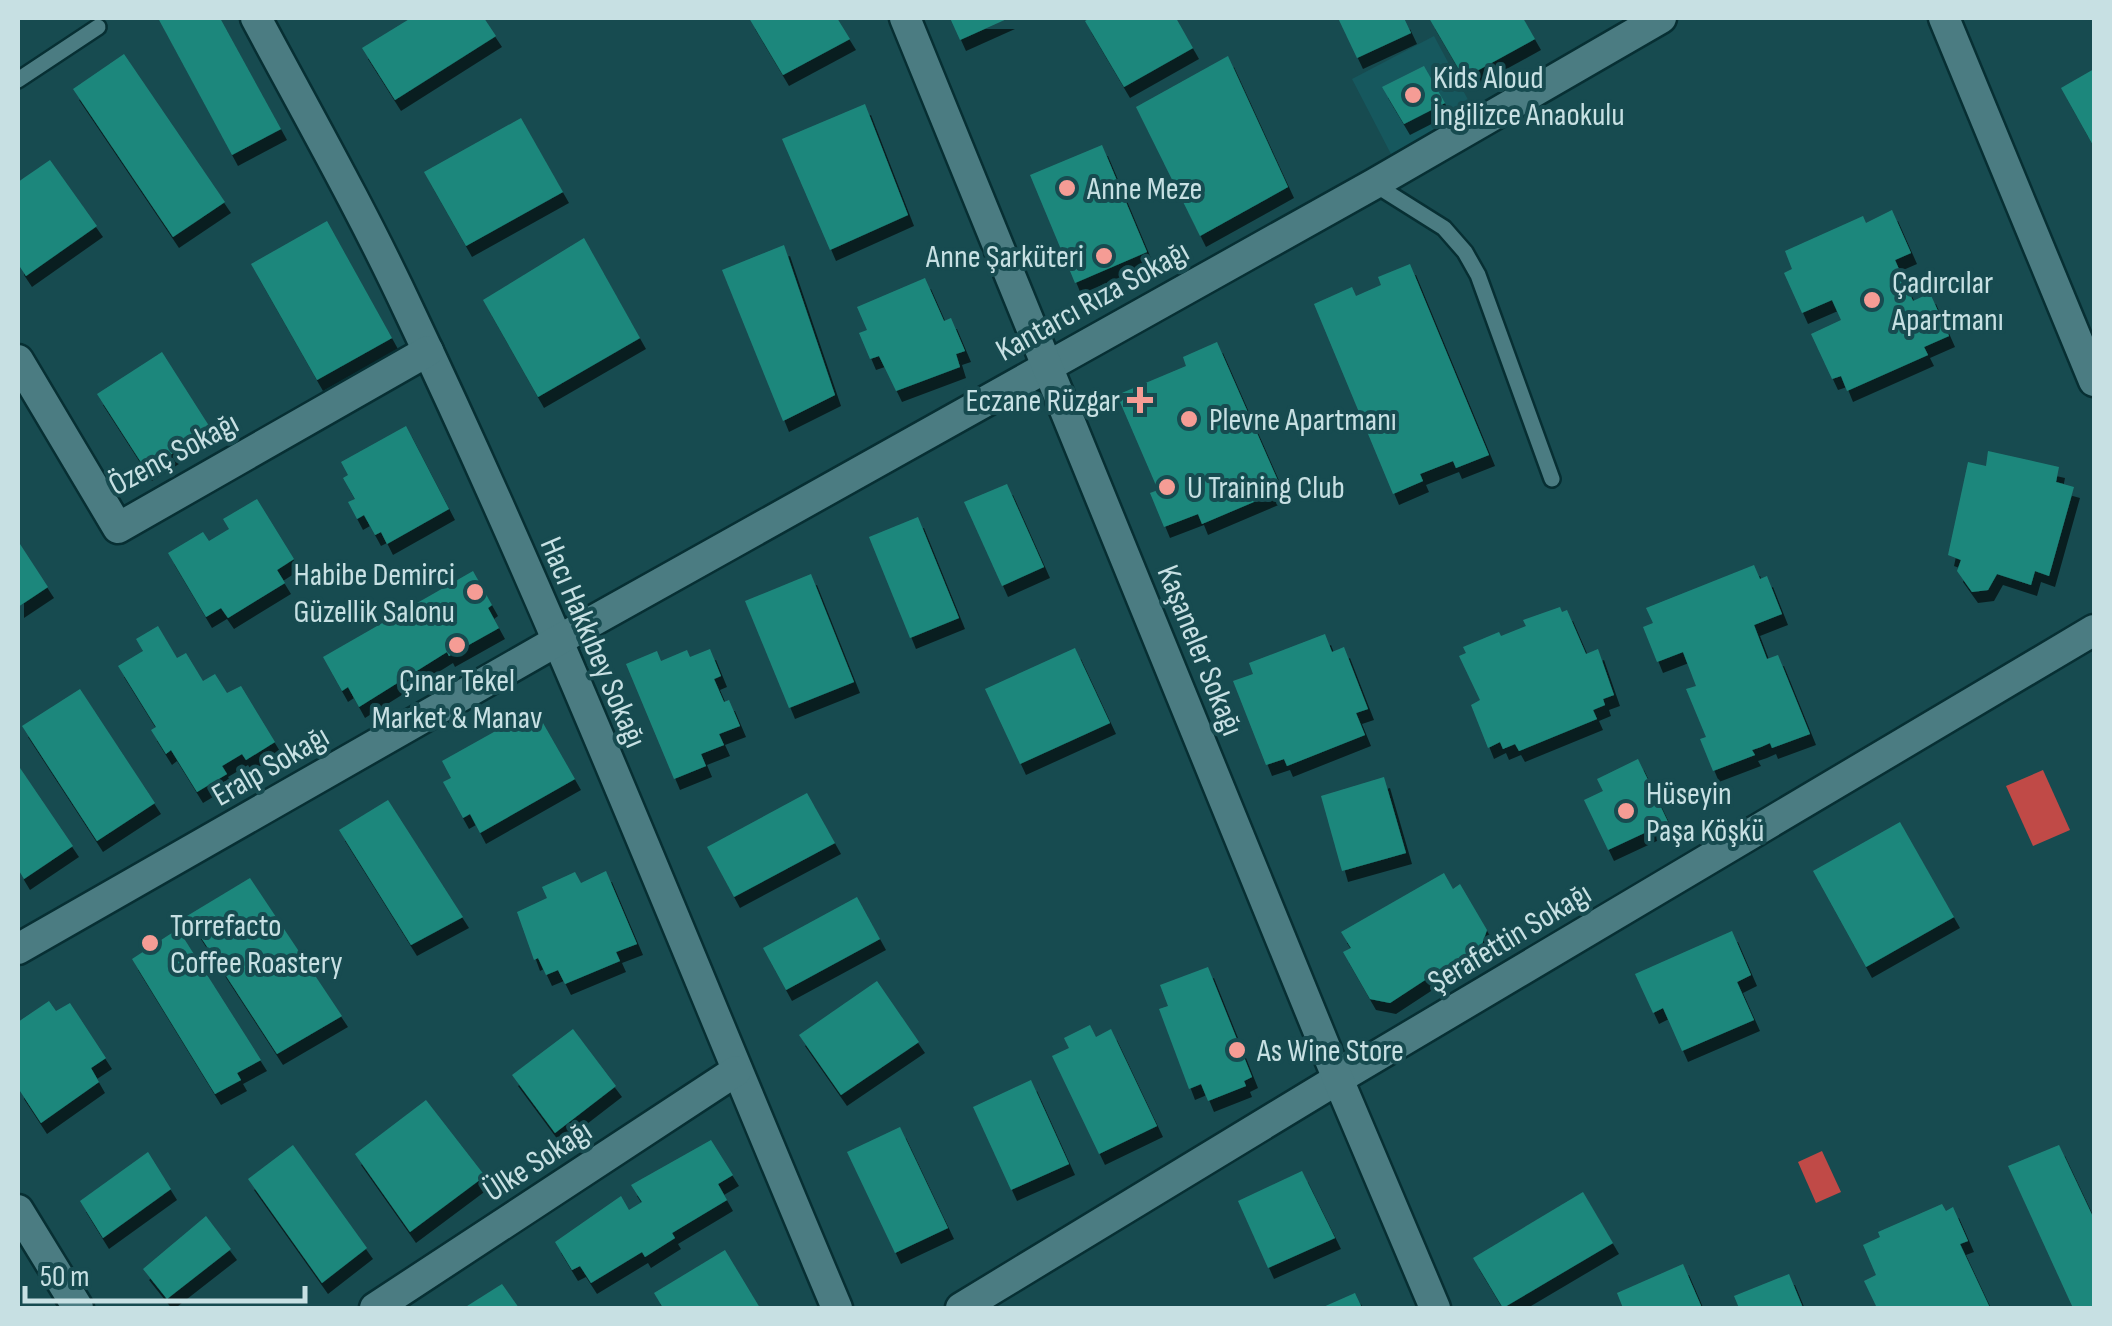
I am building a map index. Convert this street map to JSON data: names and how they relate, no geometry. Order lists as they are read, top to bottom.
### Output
{
  "streets": {
    "street": [
      "Kantarcı Rıza Sokağı",
      "Özenç Sokağı",
      "Hacı Hakkıbey Sokağı",
      "Kaşaneler Sokağı",
      "Eralp Sokağı",
      "Şerafettin Sokağı",
      "Ülke Sokağı"
    ]
  },
  "crossings": [
    ["Kantarcı Rıza Sokağı", "Hacı Hakkıbey Sokağı"],
    ["Kantarcı Rıza Sokağı", "Kaşaneler Sokağı"],
    ["Kantarcı Rıza Sokağı", "Eralp Sokağı"],
    ["Özenç Sokağı", "Hacı Hakkıbey Sokağı"],
    ["Hacı Hakkıbey Sokağı", "Eralp Sokağı"],
    ["Hacı Hakkıbey Sokağı", "Ülke Sokağı"],
    ["Kaşaneler Sokağı", "Şerafettin Sokağı"]
  ],
  "places": {
    "other": [
      "Kids Aloud İngilizce Anaokulu",
      "Anne Meze",
      "Anne Şarküteri",
      "Çadırcılar Apartmanı",
      "Plevne Apartmanı",
      "U Training Club",
      "Habibe Demirci Güzellik Salonu",
      "Çınar Tekel Market & Manav",
      "Hüseyin Paşa Köşkü",
      "Torrefacto Coffee Roastery",
      "As Wine Store"
    ],
    "health": ["Eczane Rüzgar"]
  },
  "scale_bar": "50 m"
}
